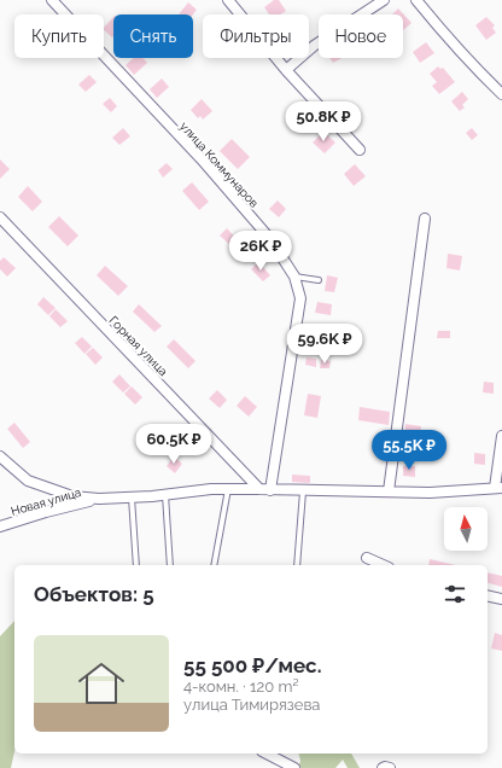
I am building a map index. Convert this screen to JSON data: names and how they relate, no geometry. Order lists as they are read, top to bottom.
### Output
{
  "streets": {
    "street": ["улица Коммунаров", "Горная улица", "Новая улица"]
  },
  "north": "top",
  "page": {
    "chip": [
      "Купить",
      "Снять",
      "Фильтры",
      "Новое"
    ],
    "price": [
      "50.8K ₽",
      "26K ₽",
      "59.6K ₽",
      "60.5K ₽",
      "55.5K ₽"
    ],
    "heading": "Объектов: 5",
    "list": [
      {
        "name": "55 500 ₽/мес.",
        "note": "4-комн. · 120 m² · улица Тимирязева"
      }
    ]
  }
}
